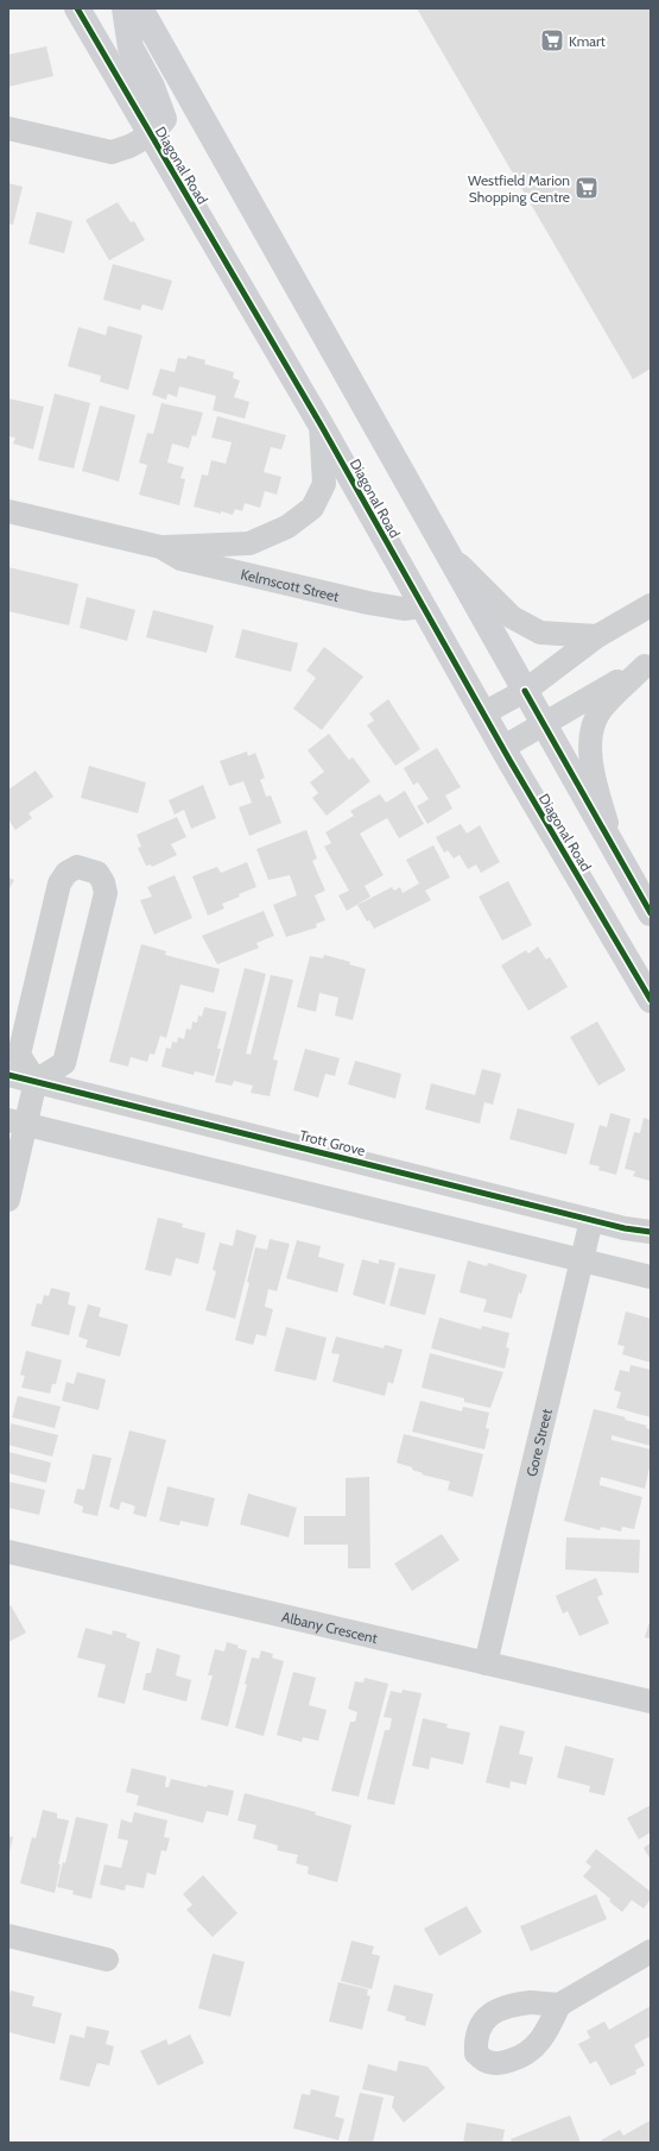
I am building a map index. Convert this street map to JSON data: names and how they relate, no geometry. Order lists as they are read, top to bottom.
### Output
{
  "streets": {
    "main road": ["Diagonal Road"],
    "street": [
      "Kelmscott Street",
      "Trott Grove",
      "Gore Street",
      "Albany Crescent"
    ]
  },
  "crossings": [
    ["Diagonal Road", "Kelmscott Street"],
    ["Trott Grove", "Gore Street"],
    ["Gore Street", "Albany Crescent"]
  ],
  "places": {
    "supermarket": ["Kmart", "Westfield Marion Shopping Centre"]
  }
}
